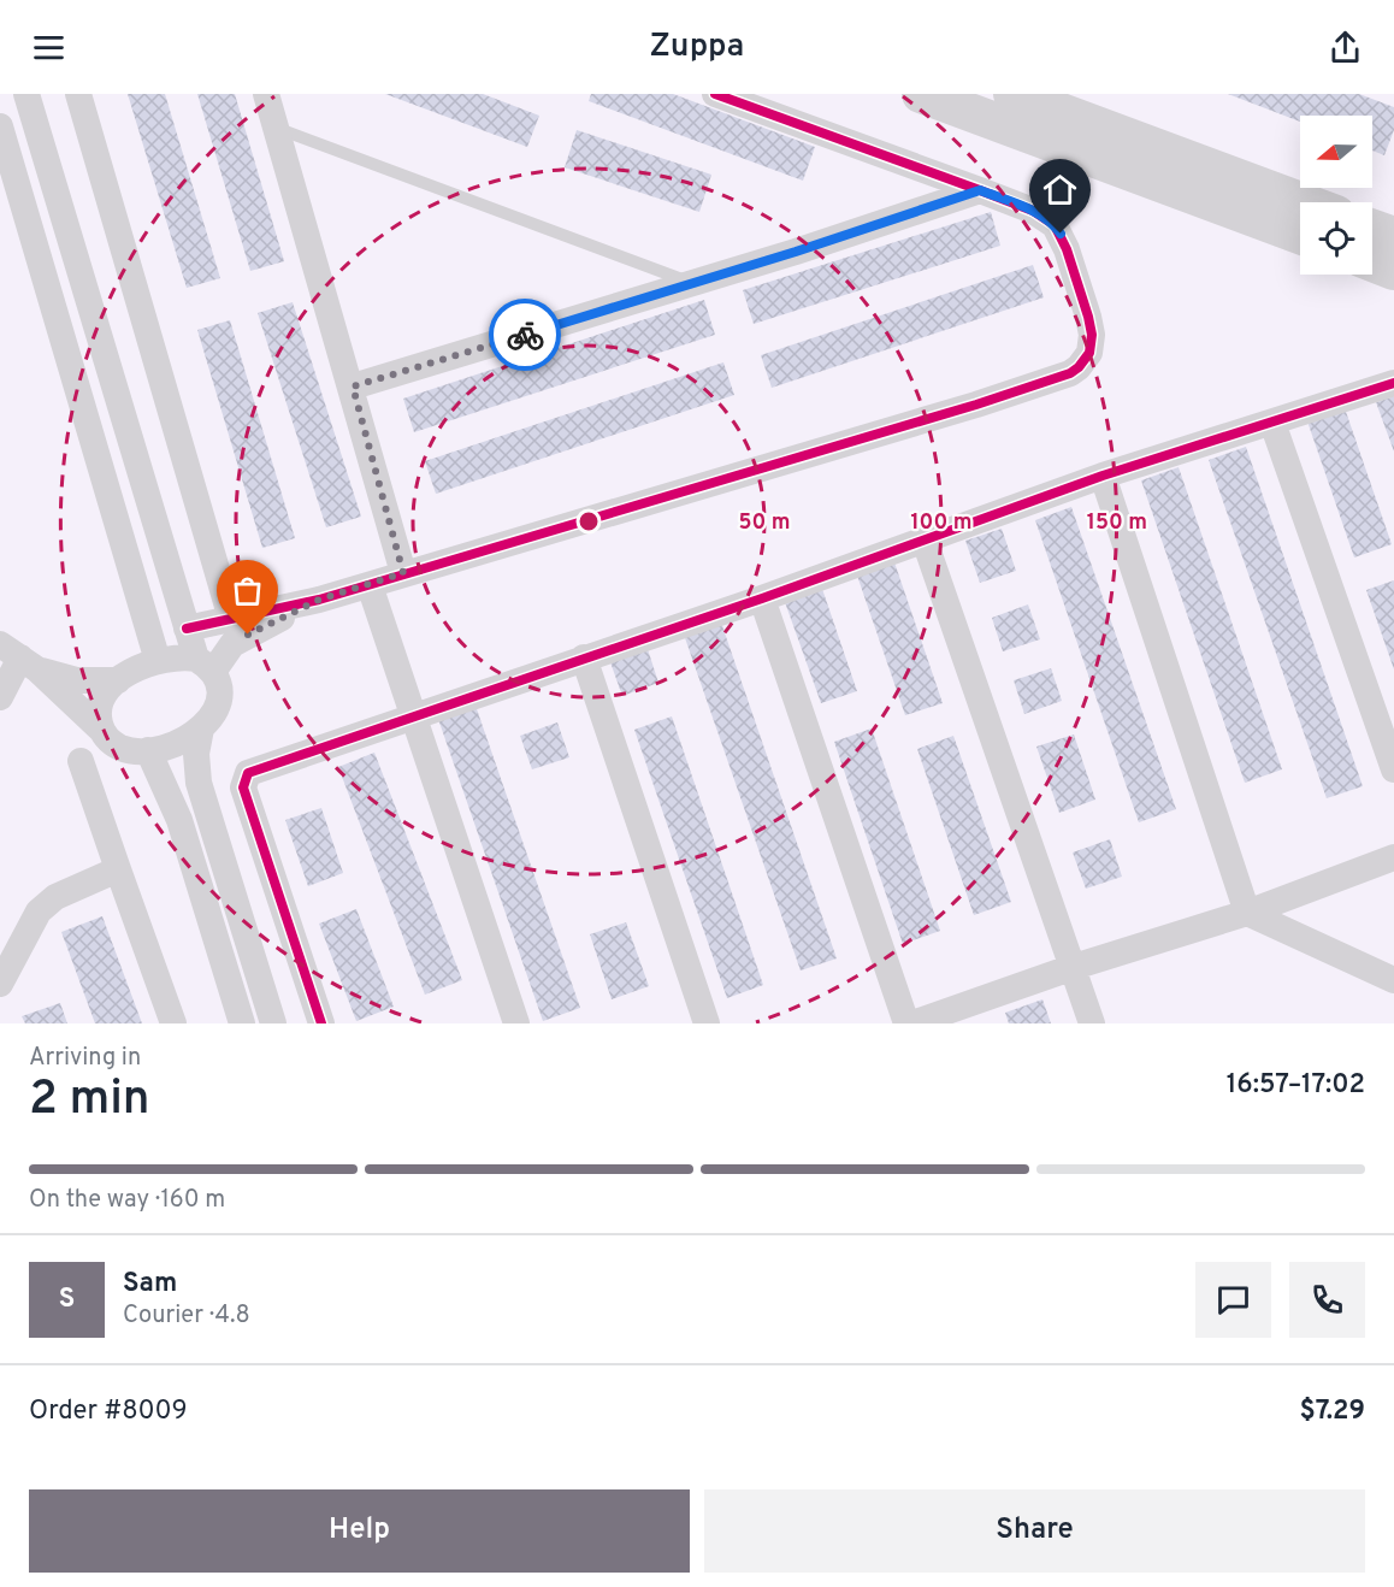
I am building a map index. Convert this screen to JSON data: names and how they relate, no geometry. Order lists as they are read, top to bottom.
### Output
{
  "north": "left",
  "page": {
    "header": "Zuppa",
    "heading": ["2 min", "Arriving in", "16:57–17:02"],
    "panel": [
      "Sam",
      "Courier · 4.8",
      "Order #8009",
      "$7.29"
    ],
    "bar": "On the way · 160 m",
    "round": "S",
    "buttons": ["Help", "Share"]
  },
  "rings": ["50 m", "100 m", "150 m"]
}
